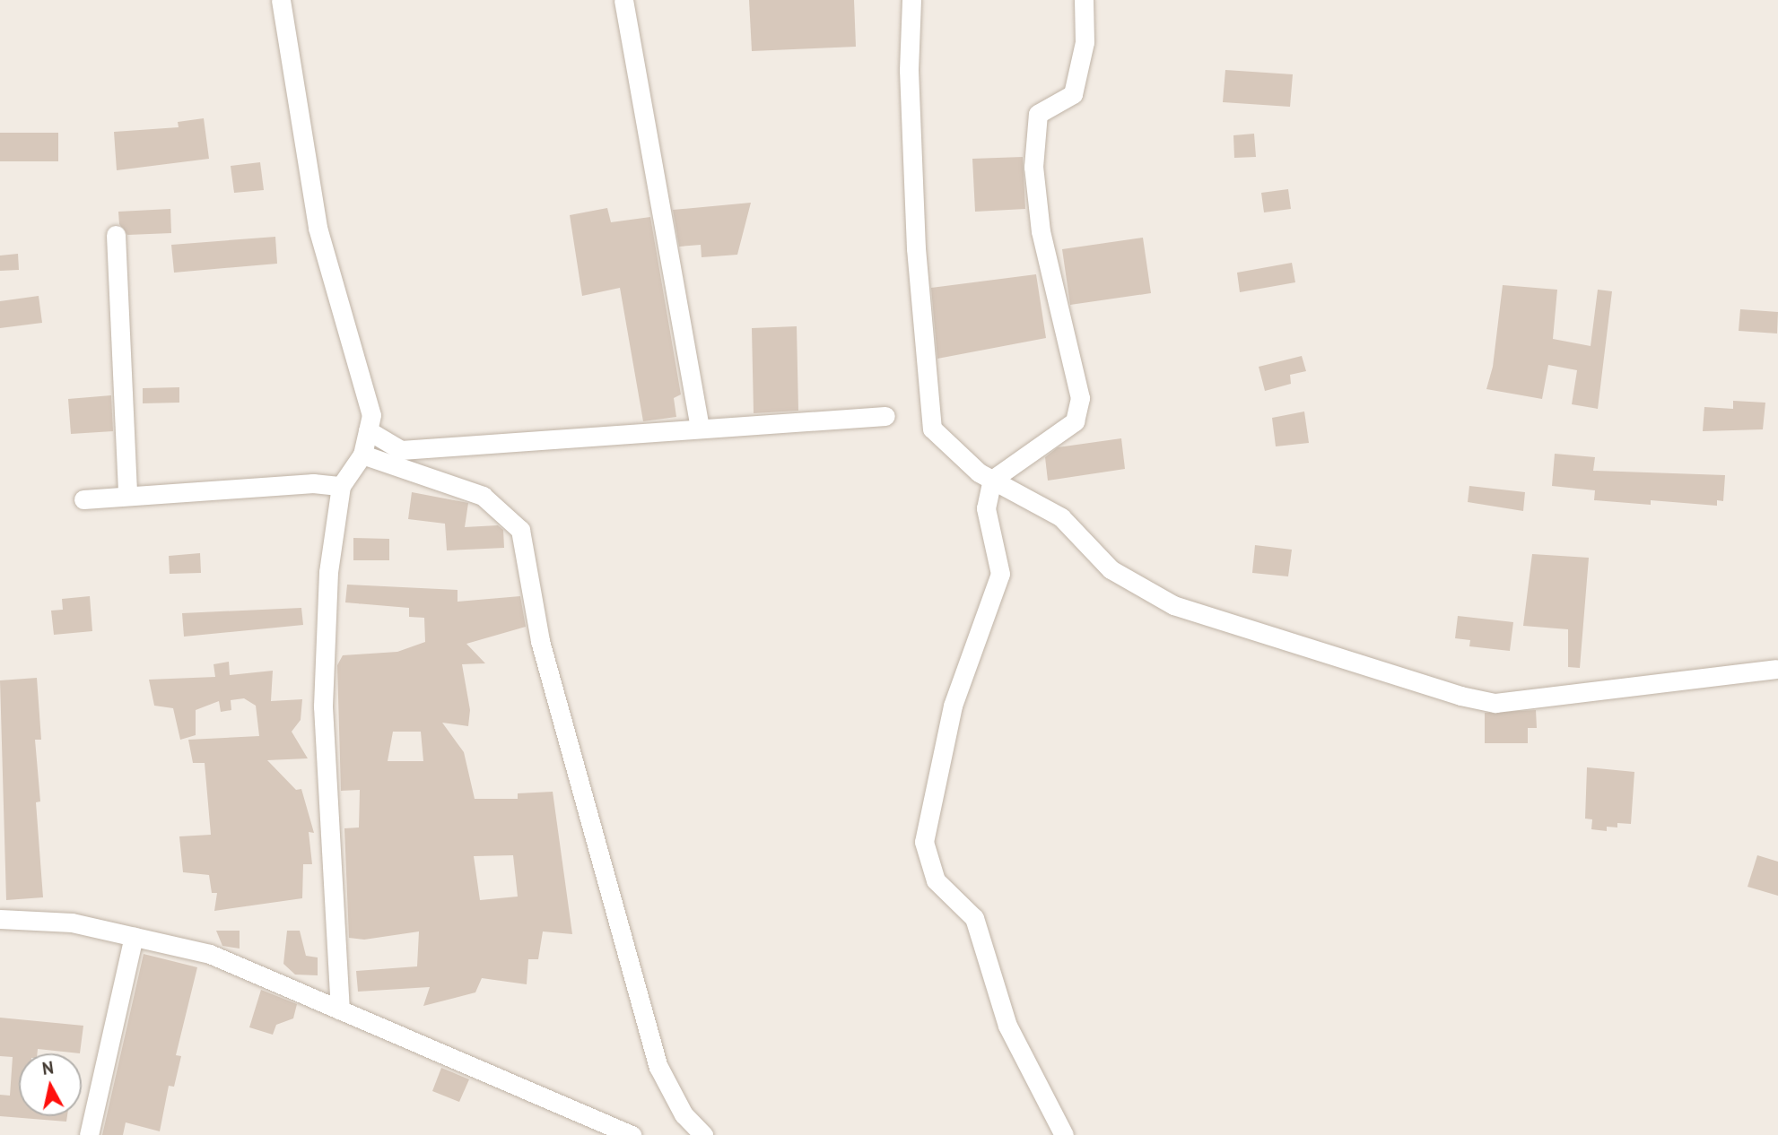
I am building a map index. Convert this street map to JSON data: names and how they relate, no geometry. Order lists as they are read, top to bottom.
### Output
{
  "north": "top"
}
